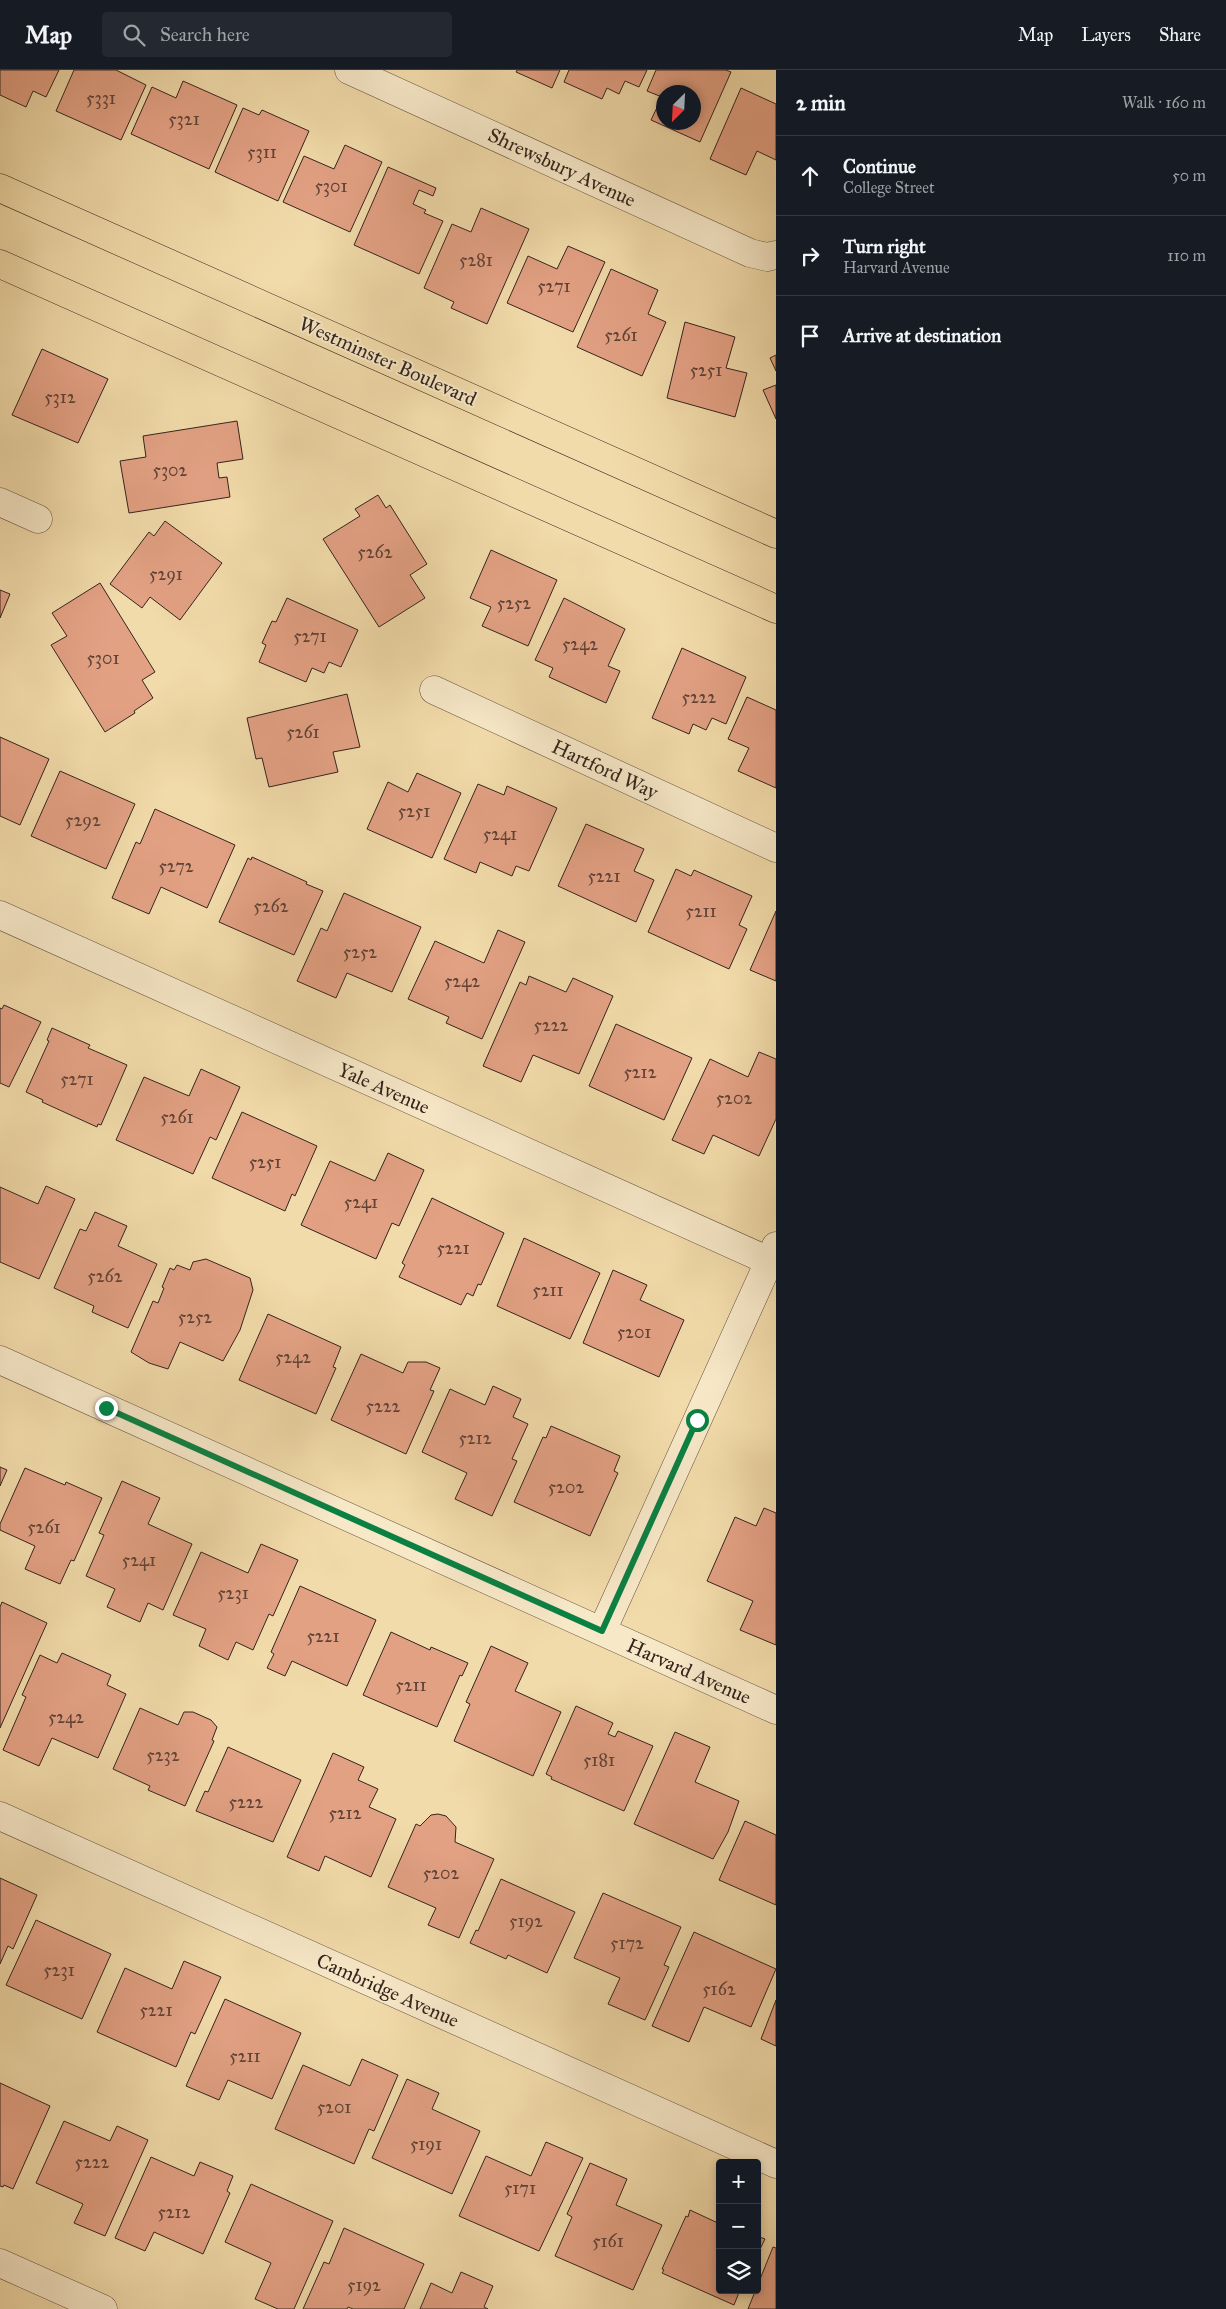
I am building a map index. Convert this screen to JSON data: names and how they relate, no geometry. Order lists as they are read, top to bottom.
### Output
{
  "streets": {
    "main road": ["Westminster Boulevard"],
    "street": [
      "Shrewsbury Avenue",
      "Hartford Way",
      "Yale Avenue",
      "Harvard Avenue",
      "Cambridge Avenue"
    ]
  },
  "house_numbers": [
    "5331",
    "5321",
    "5311",
    "5301",
    "5281",
    "5271",
    "5261",
    "5251",
    "5312",
    "5302",
    "5262",
    "5291",
    "5252",
    "5271",
    "5242",
    "5301",
    "5222",
    "5261",
    "5251",
    "5292",
    "5241",
    "5272",
    "5221",
    "5262",
    "5211",
    "5252",
    "5242",
    "5222",
    "5212",
    "5271",
    "5202",
    "5261",
    "5251",
    "5241",
    "5221",
    "5262",
    "5211",
    "5252",
    "5201",
    "5242",
    "5222",
    "5212",
    "5202",
    "5261",
    "5241",
    "5231",
    "5221",
    "5211",
    "5242",
    "5232",
    "5181",
    "5222",
    "5212",
    "5202",
    "5192",
    "5172",
    "5231",
    "5162",
    "5221",
    "5211",
    "5201",
    "5191",
    "5222",
    "5171",
    "5212",
    "5161",
    "5192"
  ],
  "north": "bottom left",
  "page": {
    "header": "Map",
    "search": "Search here",
    "nav": ["Map", "Layers", "Share"],
    "heading": ["2 min", "Walk · 160 m"],
    "list": [
      ["Continue", "College Street", "50 m"],
      ["Turn right", "Harvard Avenue", "110 m"],
      "Arrive at destination"
    ],
    "map_buttons": ["+", "−"]
  }
}
